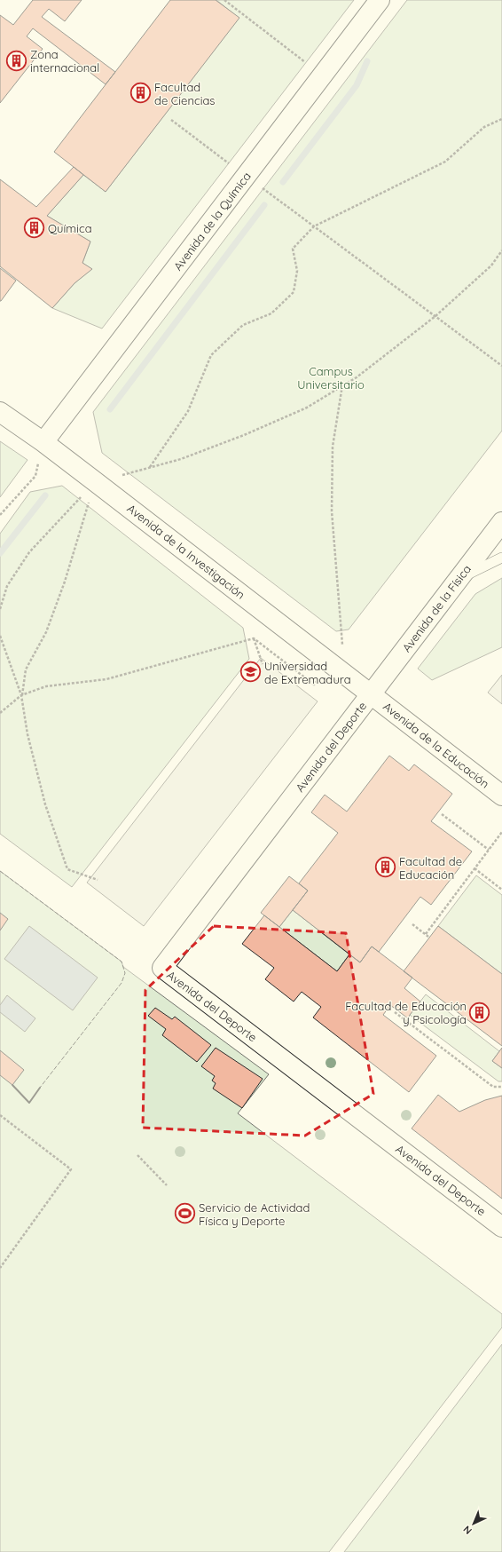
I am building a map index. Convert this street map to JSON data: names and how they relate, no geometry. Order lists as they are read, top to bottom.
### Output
{
  "streets": {
    "street": [
      "Avenida de la Química",
      "Avenida de la Investigación",
      "Avenida de la Física",
      "Avenida de la Educación",
      "Avenida del Deporte"
    ]
  },
  "crossings": [
    ["Avenida de la Química", "Avenida de la Investigación"],
    ["Avenida de la Investigación", "Avenida de la Física"],
    ["Avenida de la Investigación", "Avenida de la Educación"],
    ["Avenida de la Investigación", "Avenida del Deporte"],
    ["Avenida de la Física", "Avenida de la Educación"],
    ["Avenida de la Física", "Avenida del Deporte"],
    ["Avenida de la Educación", "Avenida del Deporte"]
  ],
  "parks": ["Campus Universitario"],
  "places": {
    "building": [
      "Zona internacional",
      "Facultad de Ciencias",
      "Química",
      "Facultad de Educación",
      "Facultad de Educación y Psicología"
    ],
    "school or university": ["Universidad de Extremadura"],
    "sports": ["Servicio de Actividad Física y Deporte"]
  },
  "north": "bottom left"
}
